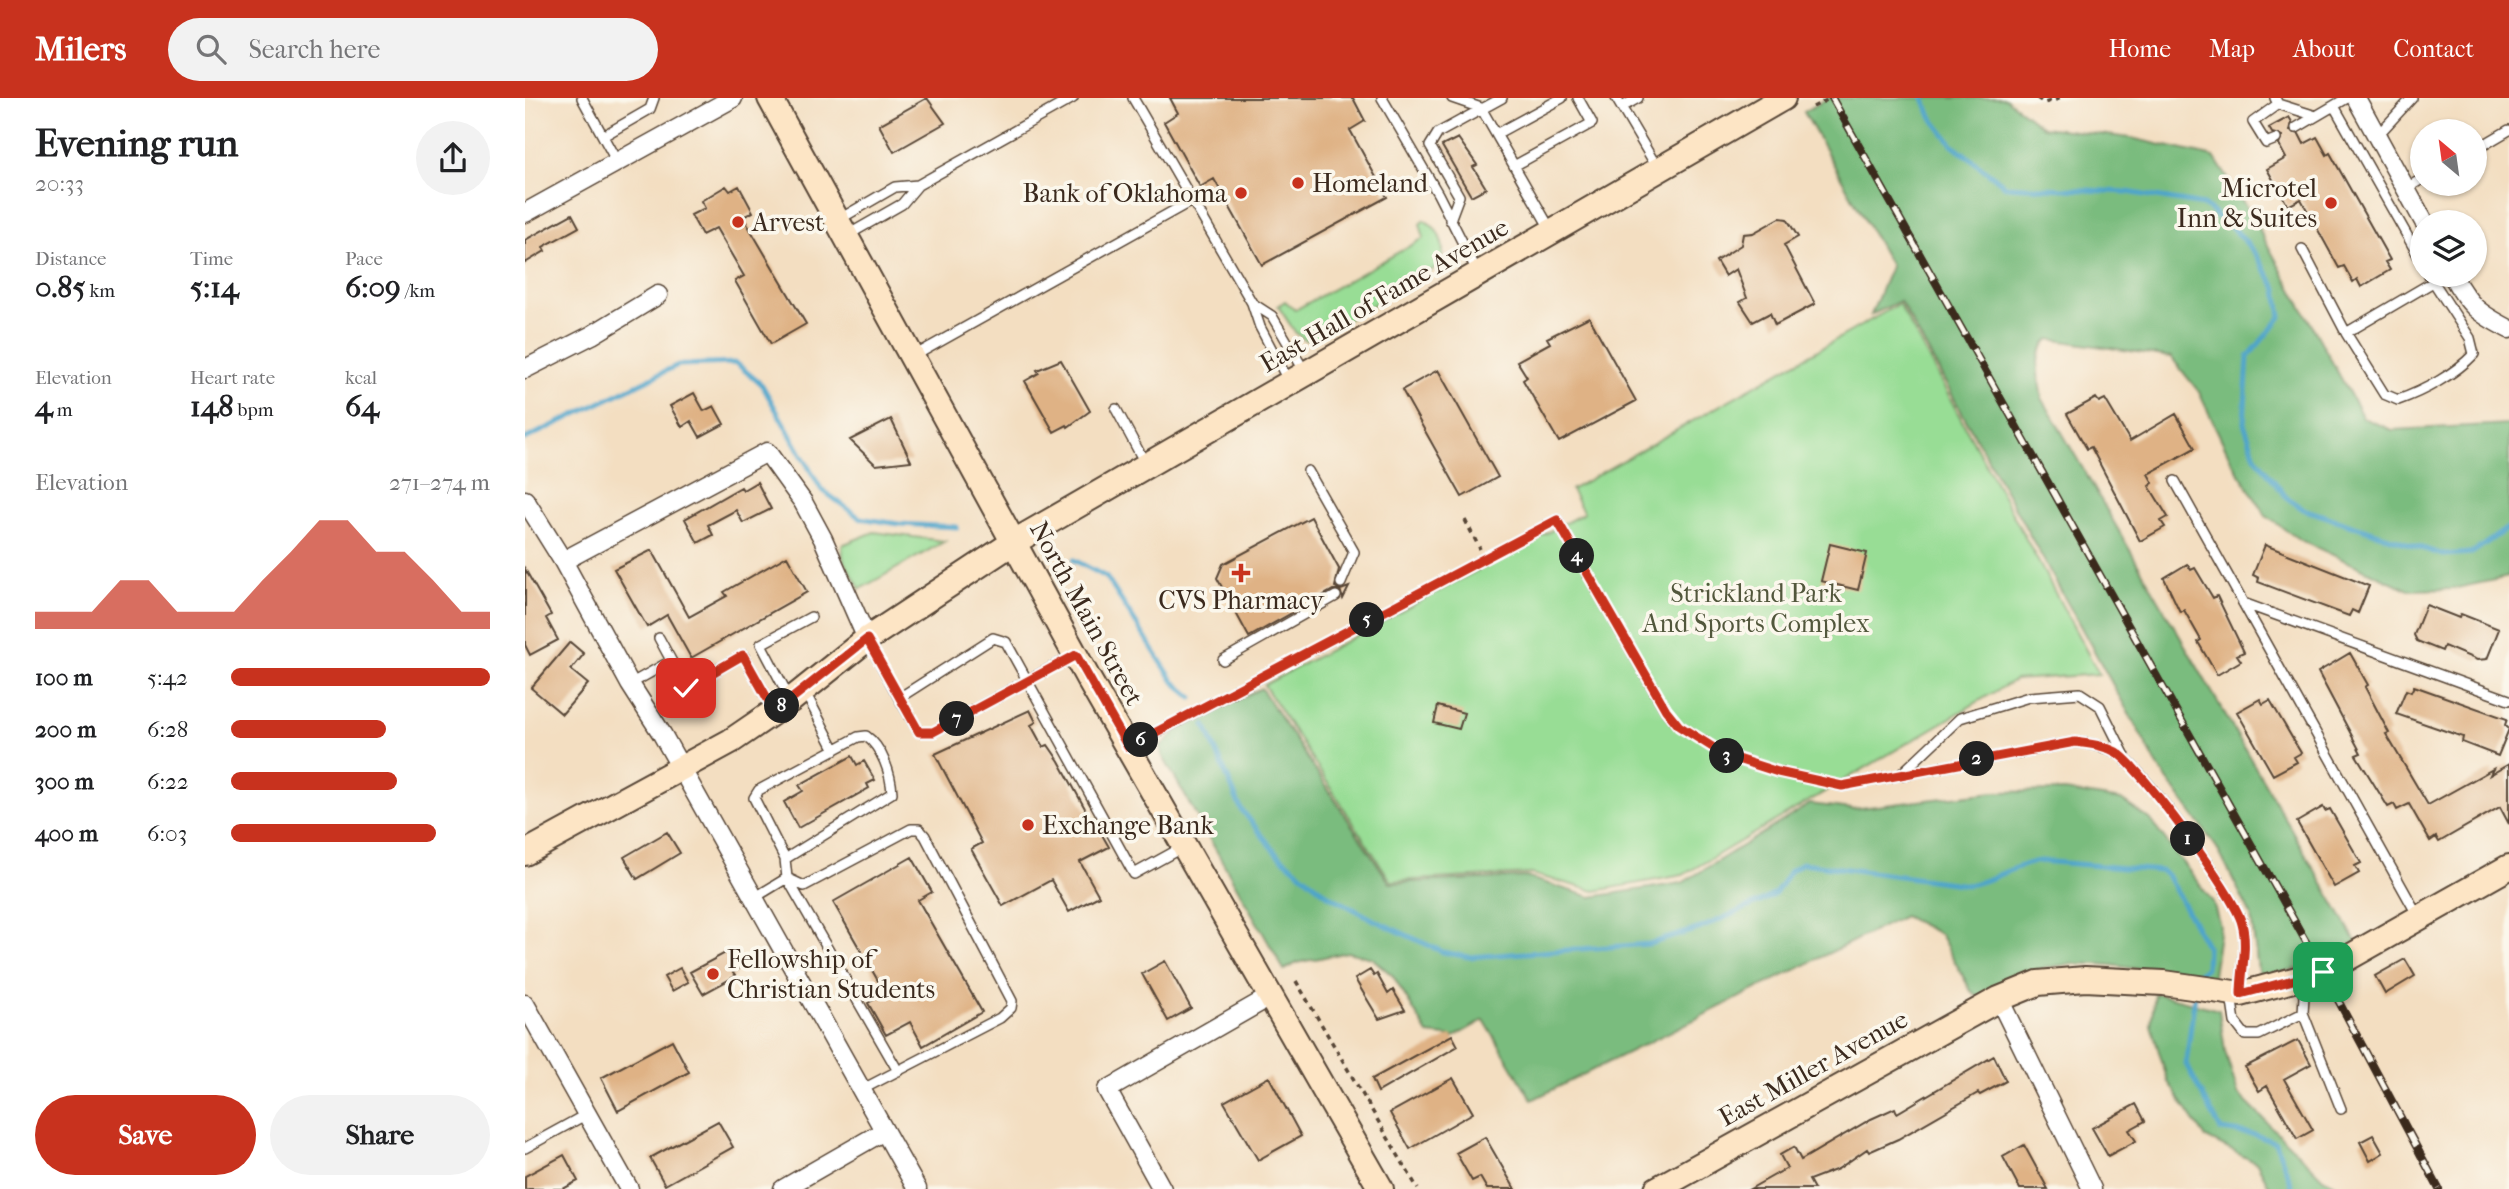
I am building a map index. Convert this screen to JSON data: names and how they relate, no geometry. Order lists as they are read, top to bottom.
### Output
{
  "streets": {
    "main road": ["East Hall of Fame Avenue", "North Main Street", "East Miller Avenue"]
  },
  "crossings": [
    ["East Hall of Fame Avenue", "North Main Street"]
  ],
  "parks": ["Strickland Park And Sports Complex"],
  "places": {
    "other": [
      "Homeland",
      "Bank of Oklahoma",
      "Microtel Inn & Suites",
      "Arvest",
      "Exchange Bank",
      "Fellowship of Christian Students"
    ],
    "health": ["CVS Pharmacy"]
  },
  "north": "top left",
  "page": {
    "header": "Milers",
    "search": "Search here",
    "nav": [
      "Home",
      "Map",
      "About",
      "Contact"
    ],
    "heading": ["Evening run", "20:33"],
    "stats": [
      ["Distance", "0.85 km"],
      ["Time", "5:14"],
      ["Pace", "6:09 /km"],
      ["Elevation", "4 m"],
      ["Heart rate", "148 bpm"],
      ["kcal", "64"]
    ],
    "chart": ["Elevation", "271–274 m"],
    "pins": [
      "4",
      "5",
      "8",
      "7",
      "6",
      "3",
      "2",
      "1"
    ],
    "list": [
      {
        "name": "100 m",
        "note": "5:42"
      },
      {
        "name": "200 m",
        "note": "6:28"
      },
      {
        "name": "300 m",
        "note": "6:22"
      },
      {
        "name": "400 m",
        "note": "6:03"
      }
    ],
    "buttons": ["Save", "Share"]
  }
}
